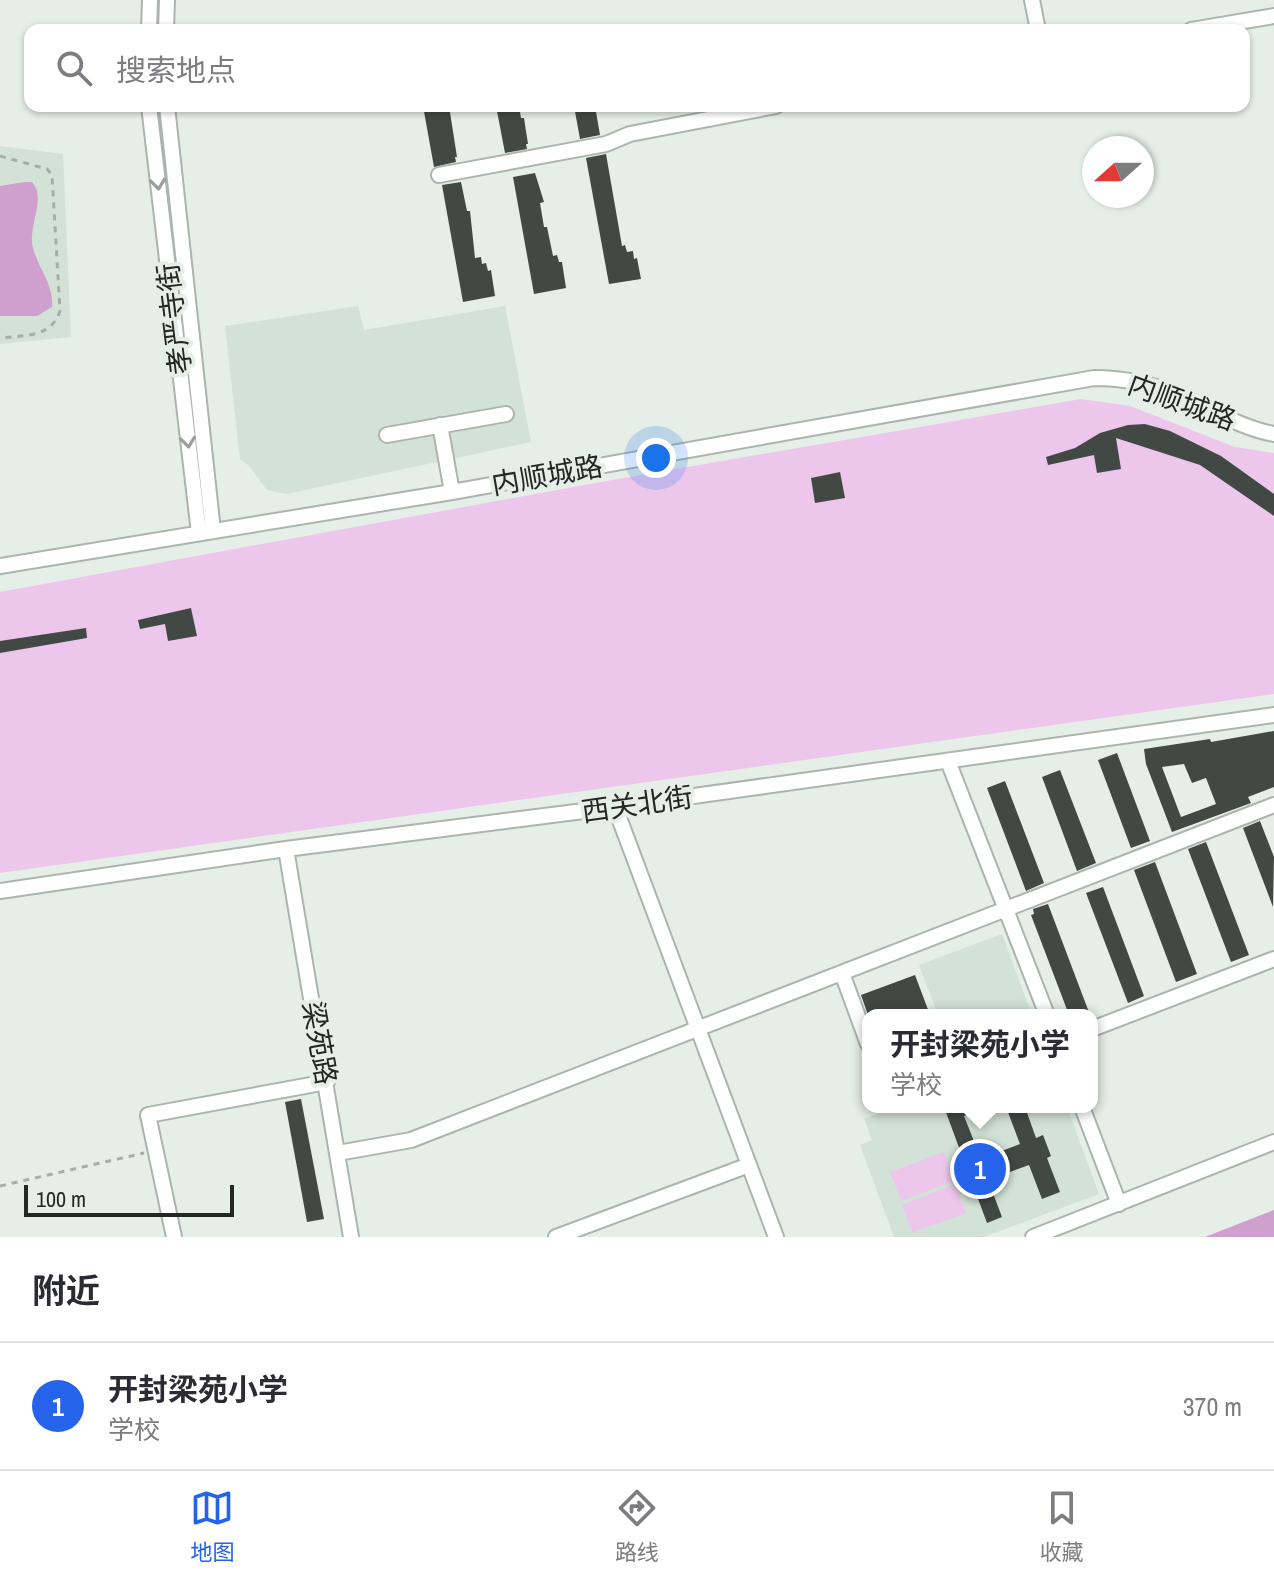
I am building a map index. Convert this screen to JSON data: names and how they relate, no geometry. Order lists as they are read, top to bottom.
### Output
{
  "streets": {
    "street": [
      "孝严寺街",
      "内顺城路",
      "西关北街",
      "梁苑路"
    ]
  },
  "crossings": [
    ["孝严寺街", "内顺城路"],
    ["西关北街", "梁苑路"]
  ],
  "scale_bar": "100 m",
  "north": "left",
  "page": {
    "search": "搜索地点",
    "popup": ["开封梁苑小学", "学校"],
    "pins": "1",
    "scale": "100 m",
    "heading": "附近",
    "list": [
      {
        "mark": "1",
        "name": "开封梁苑小学",
        "note": "学校",
        "value": "370 m"
      }
    ],
    "nav": ["地图", "路线", "收藏"]
  }
}
